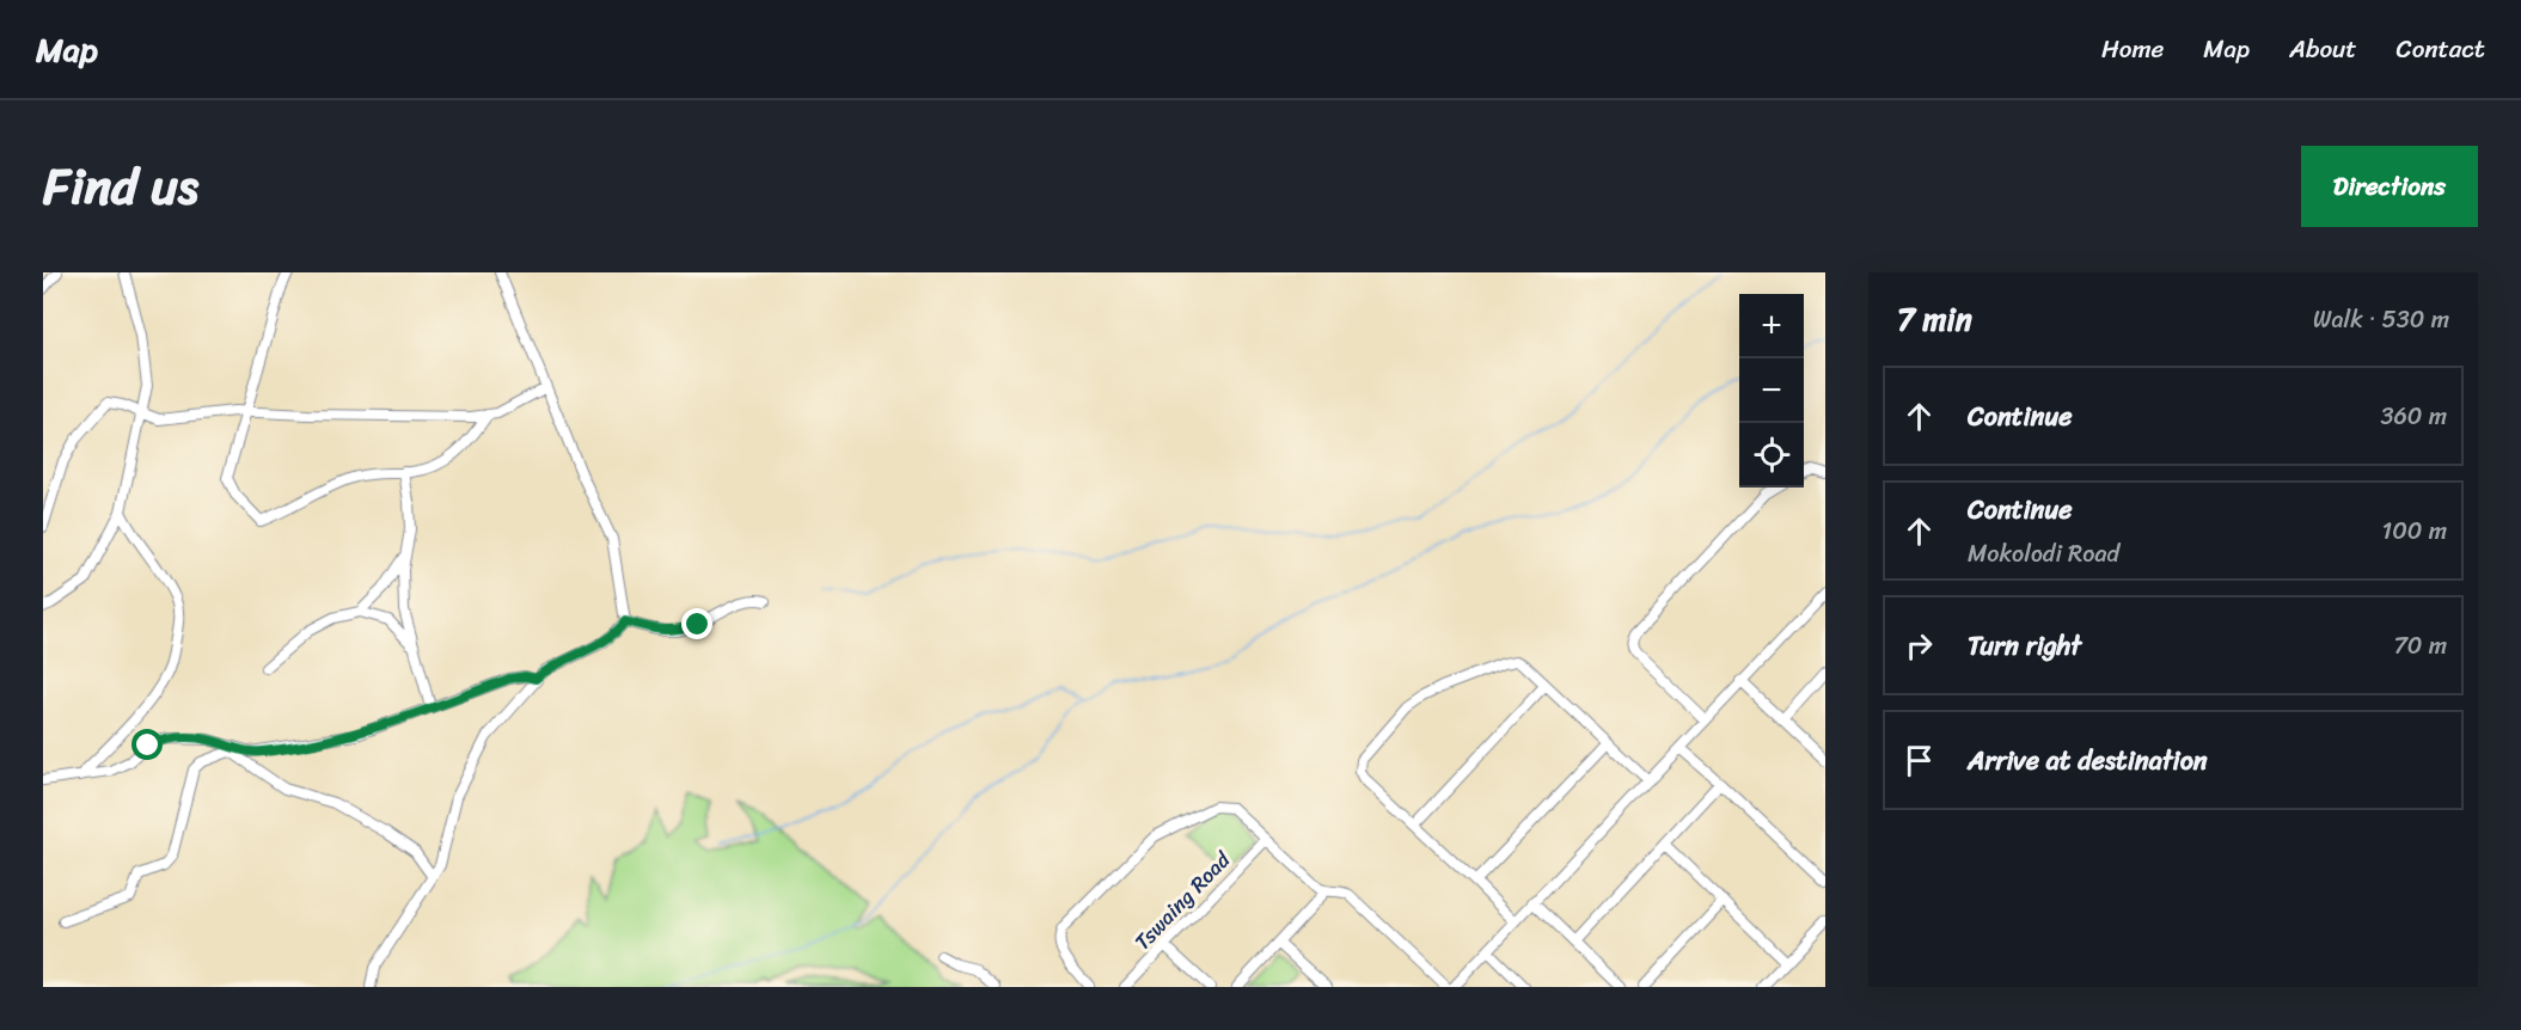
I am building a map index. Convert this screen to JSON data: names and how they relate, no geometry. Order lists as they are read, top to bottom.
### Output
{
  "streets": {
    "street": ["Tswaing Road"]
  },
  "page": {
    "header": "Map",
    "nav": [
      "Home",
      "Map",
      "About",
      "Contact"
    ],
    "title": "Find us",
    "buttons": "Directions",
    "heading": ["7 min", "Walk · 530 m"],
    "map_buttons": ["+", "−"],
    "list": [
      ["Continue", "360 m"],
      ["Continue", "Mokolodi Road", "100 m"],
      ["Turn right", "70 m"],
      "Arrive at destination"
    ]
  }
}
